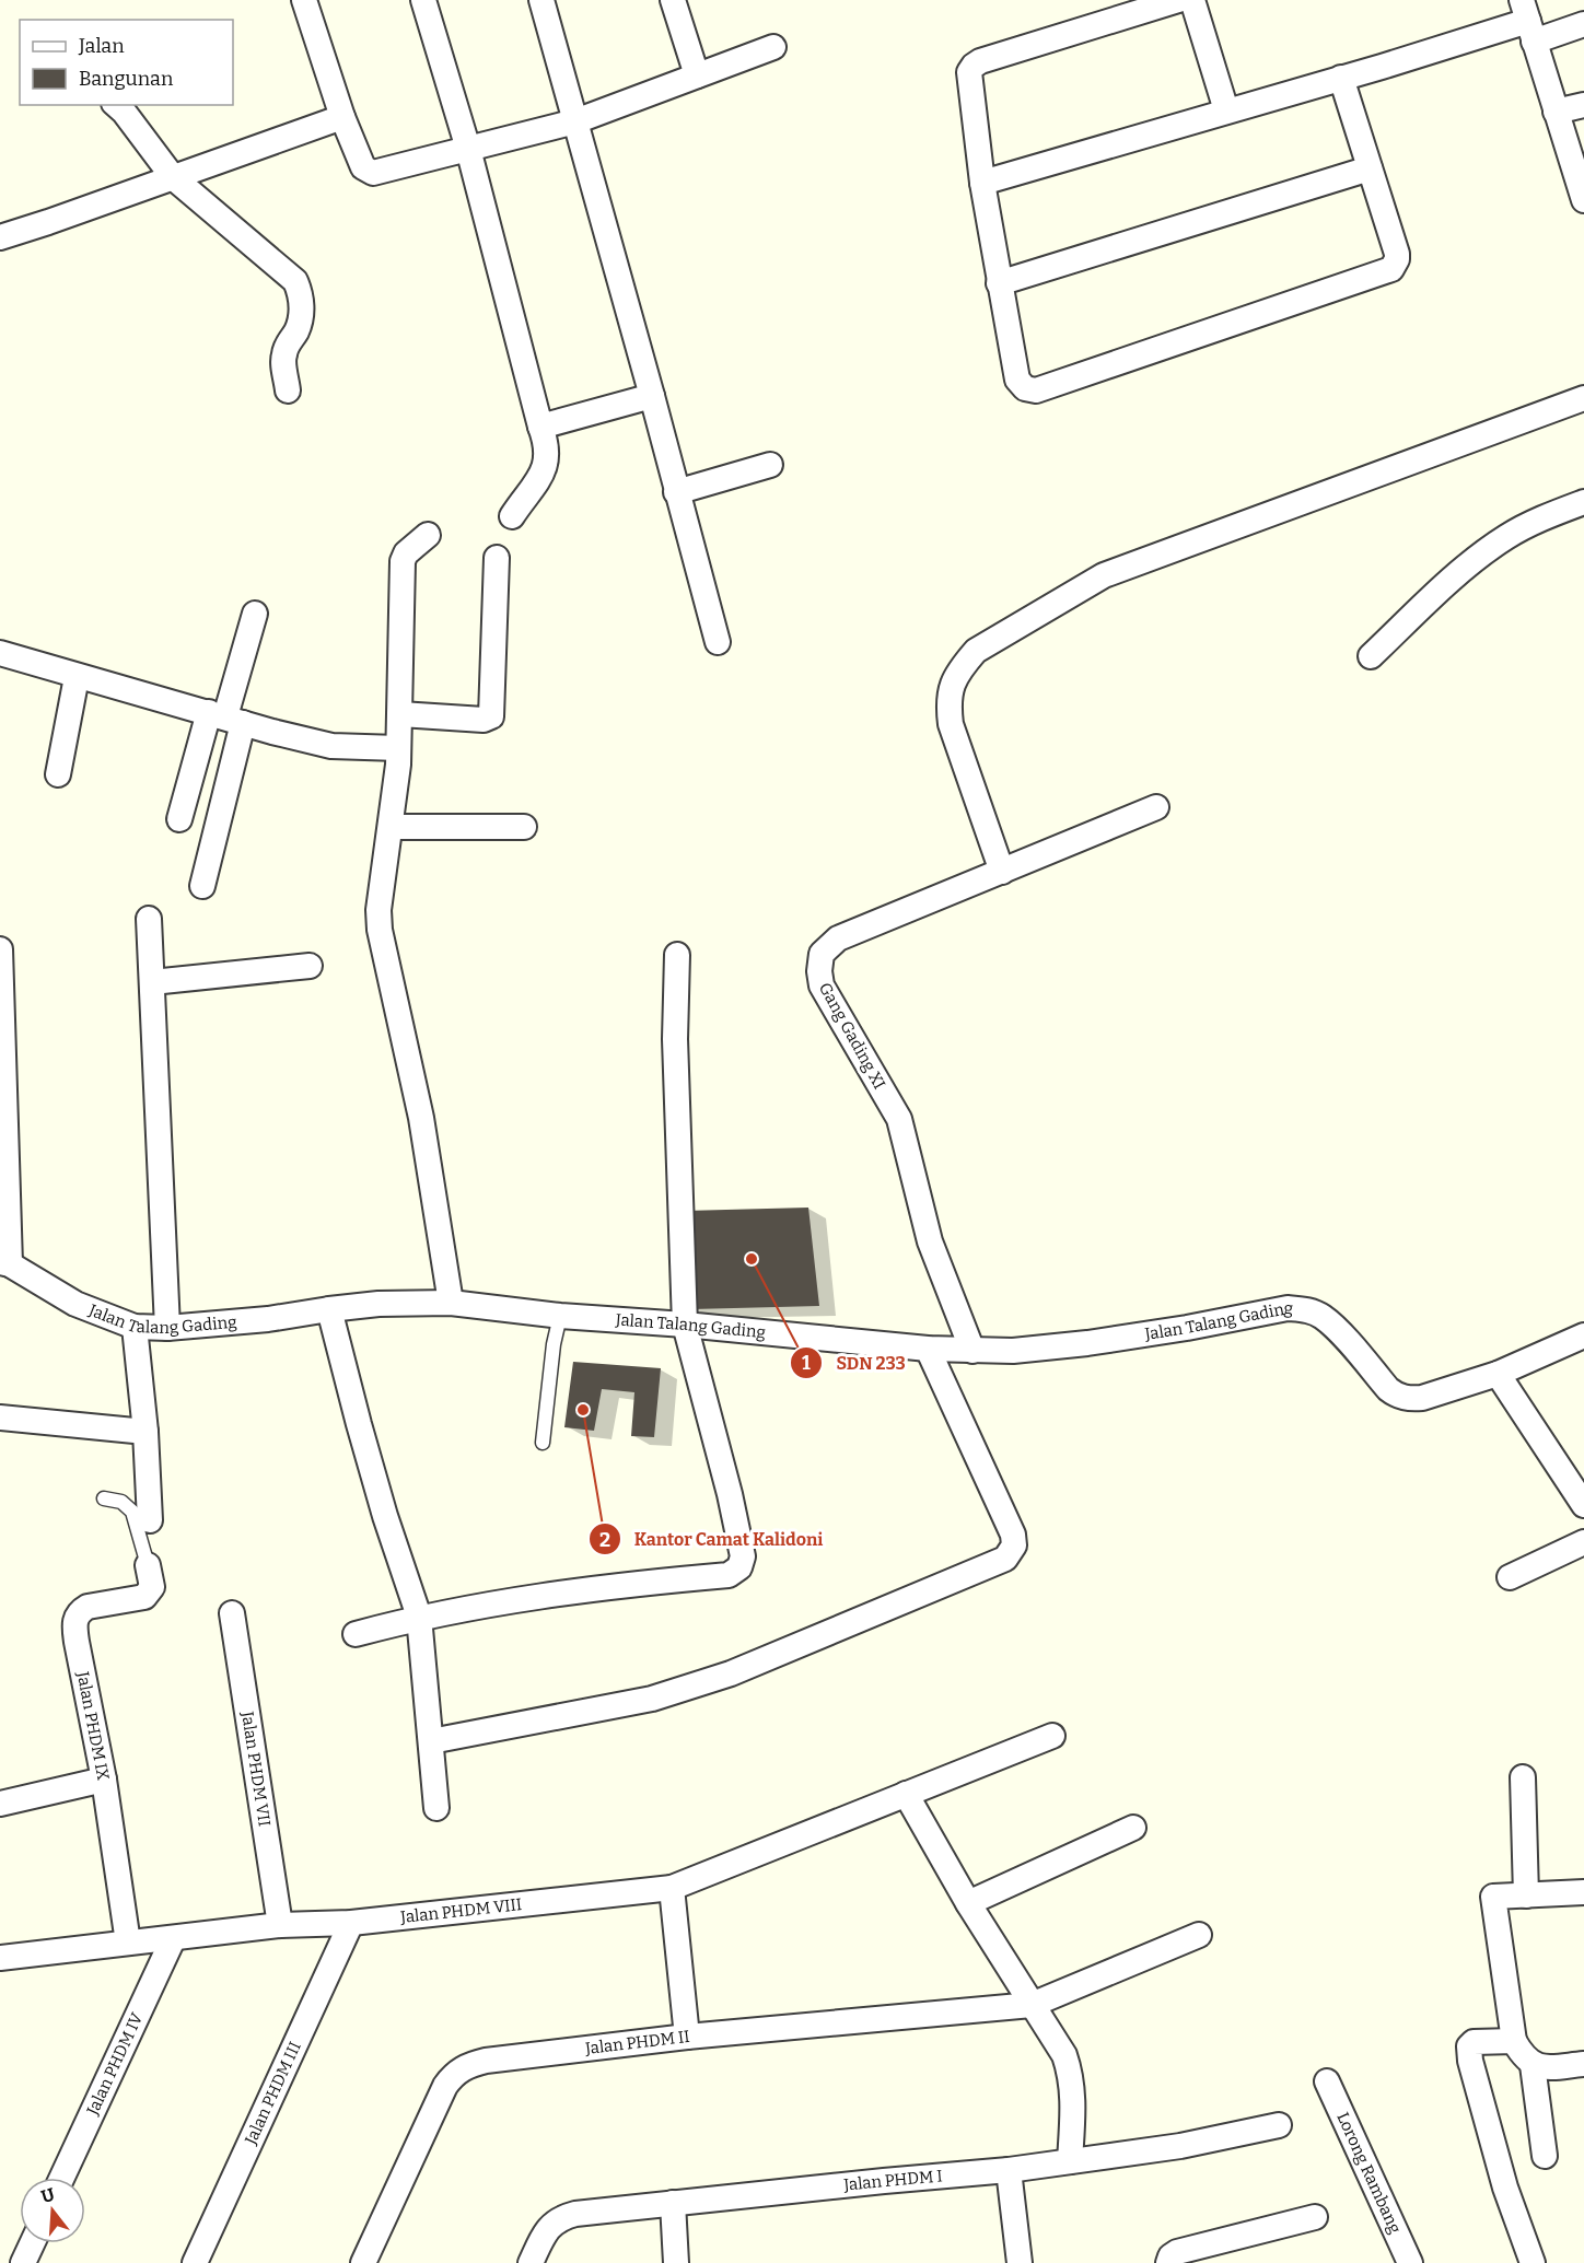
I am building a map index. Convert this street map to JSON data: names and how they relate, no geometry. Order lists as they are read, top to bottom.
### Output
{
  "streets": {
    "street": [
      "Gang Gading XI",
      "Jalan Talang Gading",
      "Jalan PHDM IX",
      "Jalan PHDM VII",
      "Jalan PHDM VIII",
      "Jalan PHDM II",
      "Jalan PHDM IV",
      "Jalan PHDM III",
      "Lorong Rambang",
      "Jalan PHDM I"
    ]
  },
  "crossings": [
    ["Gang Gading XI", "Jalan Talang Gading"],
    ["Jalan PHDM IX", "Jalan PHDM VIII"],
    ["Jalan PHDM VII", "Jalan PHDM VIII"],
    ["Jalan PHDM VIII", "Jalan PHDM IV"],
    ["Jalan PHDM VIII", "Jalan PHDM III"]
  ],
  "places": ["SDN 233", "Kantor Camat Kalidoni"],
  "legend": ["Jalan", "Bangunan"],
  "north": "top"
}
